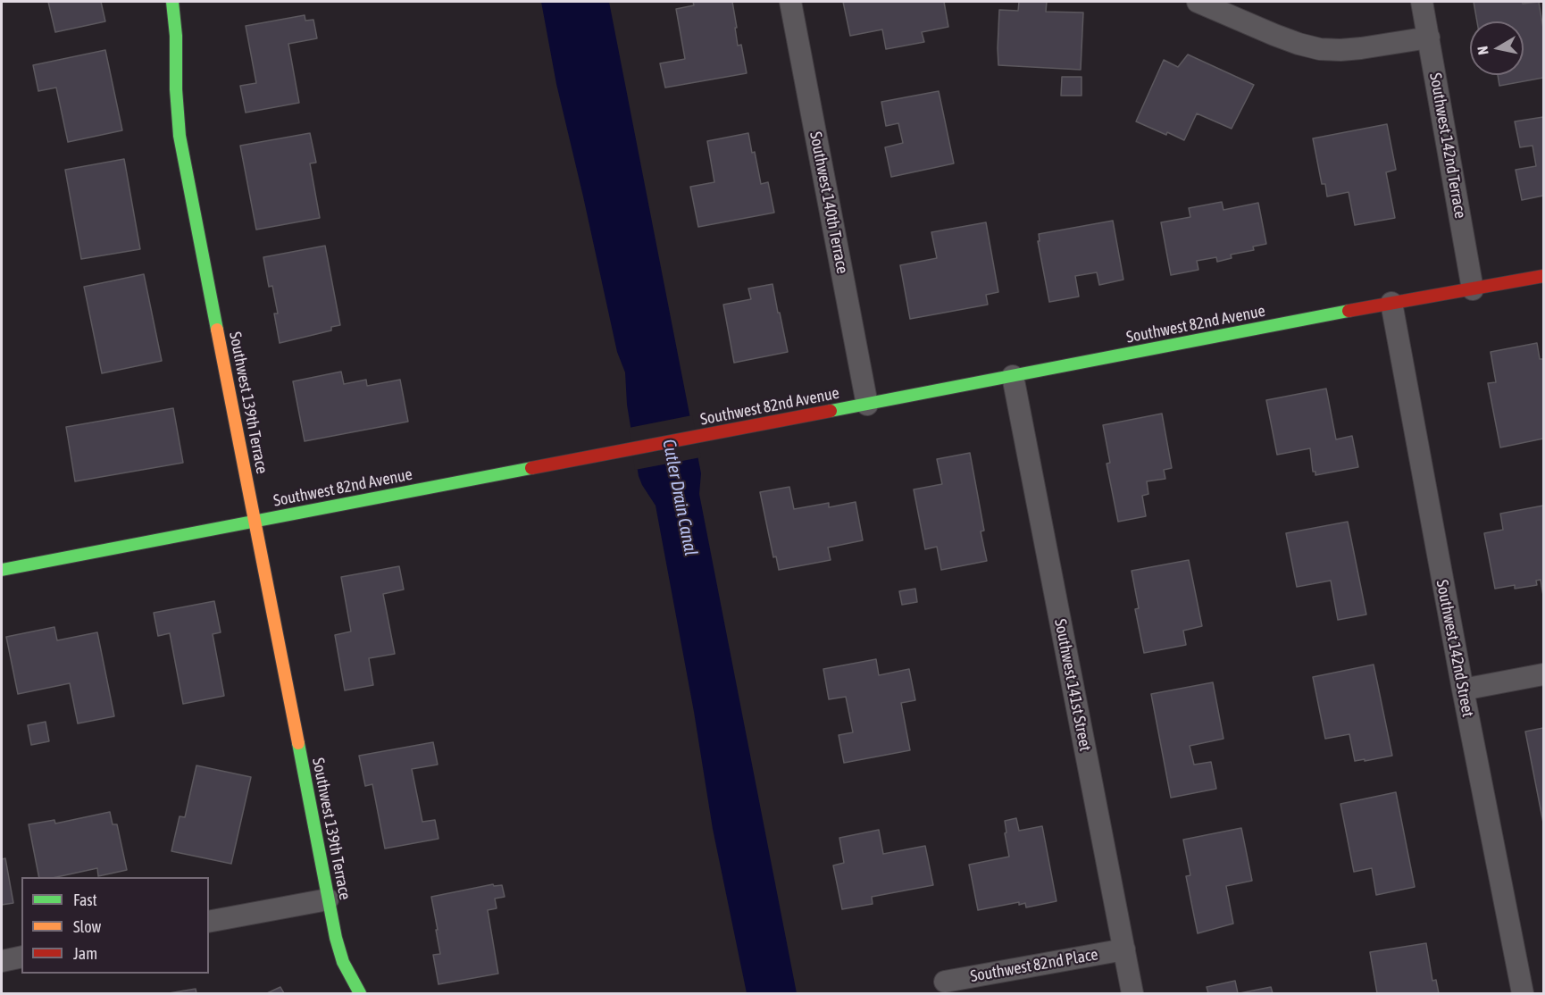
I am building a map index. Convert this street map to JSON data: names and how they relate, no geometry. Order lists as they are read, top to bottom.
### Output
{
  "streets": {
    "street": [
      "Southwest 142nd Terrace",
      "Southwest 140th Terrace",
      "Southwest 82nd Avenue",
      "Southwest 139th Terrace",
      "Southwest 142nd Street",
      "Southwest 141st Street",
      "Southwest 82nd Place"
    ]
  },
  "crossings": [
    ["Southwest 142nd Terrace", "Southwest 82nd Avenue"],
    ["Southwest 140th Terrace", "Southwest 82nd Avenue"],
    ["Southwest 82nd Avenue", "Southwest 139th Terrace"],
    ["Southwest 82nd Avenue", "Southwest 142nd Street"],
    ["Southwest 82nd Avenue", "Southwest 141st Street"],
    ["Southwest 141st Street", "Southwest 82nd Place"]
  ],
  "water": ["Cutler Drain Canal"],
  "legend": ["Fast", "Slow", "Jam"],
  "north": "left"
}
